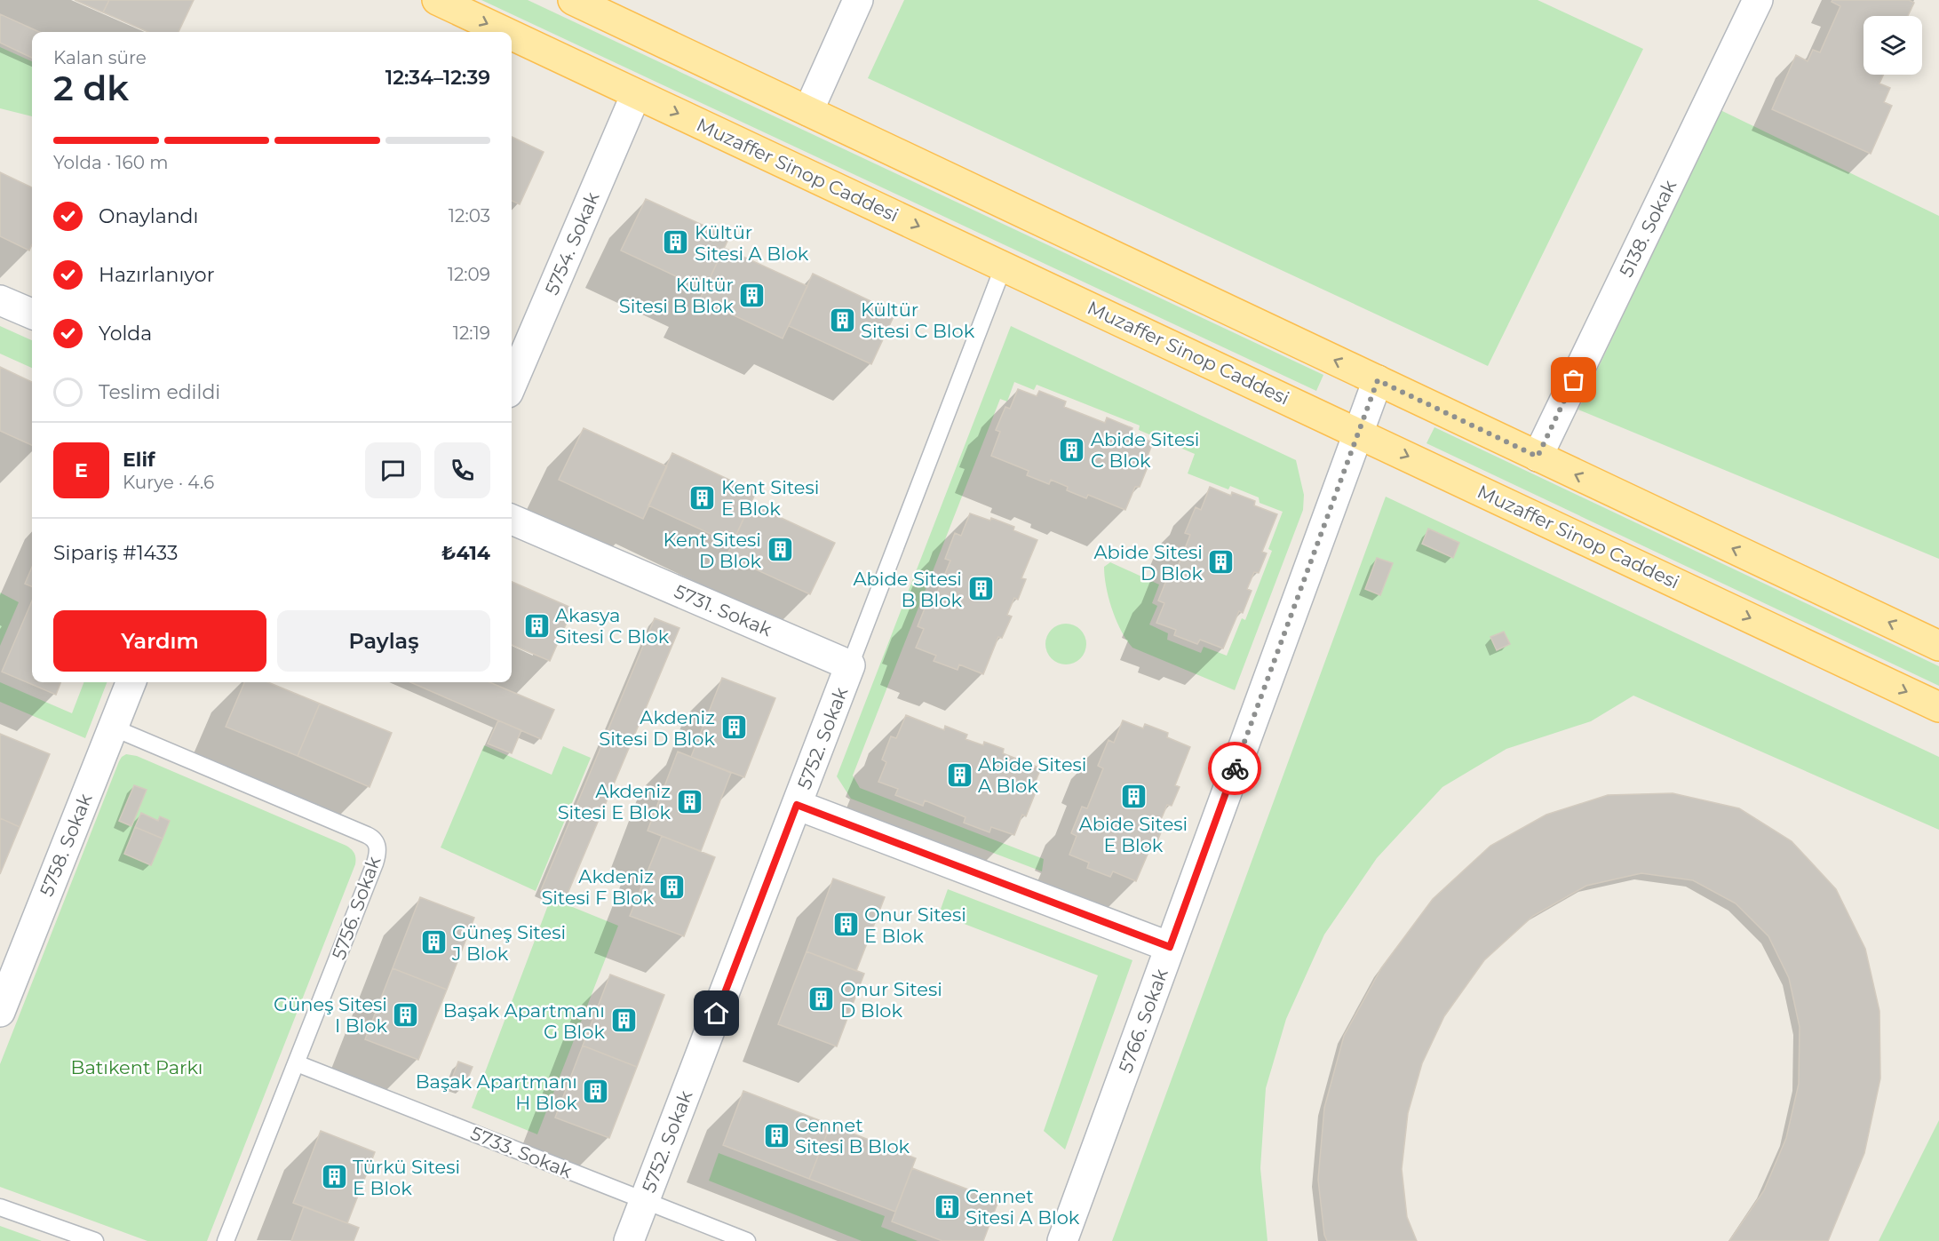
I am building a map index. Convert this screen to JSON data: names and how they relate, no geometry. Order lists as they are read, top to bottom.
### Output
{
  "streets": {
    "main road": ["Muzaffer Sinop Caddesi"],
    "street": [
      "5138. Sokak",
      "5754. Sokak",
      "5731. Sokak",
      "5752. Sokak",
      "5758. Sokak",
      "5766. Sokak"
    ],
    "lane": ["5756. Sokak", "5733. Sokak"]
  },
  "crossings": [
    ["Muzaffer Sinop Caddesi", "5754. Sokak"],
    ["Muzaffer Sinop Caddesi", "5752. Sokak"],
    ["Muzaffer Sinop Caddesi", "5766. Sokak"],
    ["5731. Sokak", "5752. Sokak"],
    ["5752. Sokak", "5733. Sokak"],
    ["5758. Sokak", "5756. Sokak"],
    ["5756. Sokak", "5733. Sokak"]
  ],
  "parks": ["Batıkent Parkı"],
  "places": {
    "building": [
      "Kültür Sitesi A Blok",
      "Kültür Sitesi B Blok",
      "Kültür Sitesi C Blok",
      "Abide Sitesi C Blok",
      "Kent Sitesi E Blok",
      "Kent Sitesi D Blok",
      "Abide Sitesi D Blok",
      "Abide Sitesi B Blok",
      "Akasya Sitesi C Blok",
      "Akdeniz Sitesi D Blok",
      "Abide Sitesi A Blok",
      "Abide Sitesi E Blok",
      "Akdeniz Sitesi E Blok",
      "Akdeniz Sitesi F Blok",
      "Onur Sitesi E Blok",
      "Güneş Sitesi J Blok",
      "Onur Sitesi D Blok",
      "Güneş Sitesi I Blok",
      "Başak Apartmanı G Blok",
      "Başak Apartmanı H Blok",
      "Cennet Sitesi B Blok",
      "Türkü Sitesi E Blok",
      "Cennet Sitesi A Blok"
    ]
  },
  "page": {
    "heading": ["2 dk", "Kalan süre", "12:34–12:39"],
    "panel": [
      "Elif",
      "Kurye · 4.6",
      "Sipariş #1433",
      "₺414"
    ],
    "bar": "Yolda · 160 m",
    "list": [
      ["Onaylandı", "12:03"],
      ["Hazırlanıyor", "12:09"],
      ["Yolda", "12:19"],
      "Teslim edildi"
    ],
    "round": "E",
    "buttons": ["Yardım", "Paylaş"]
  }
}
